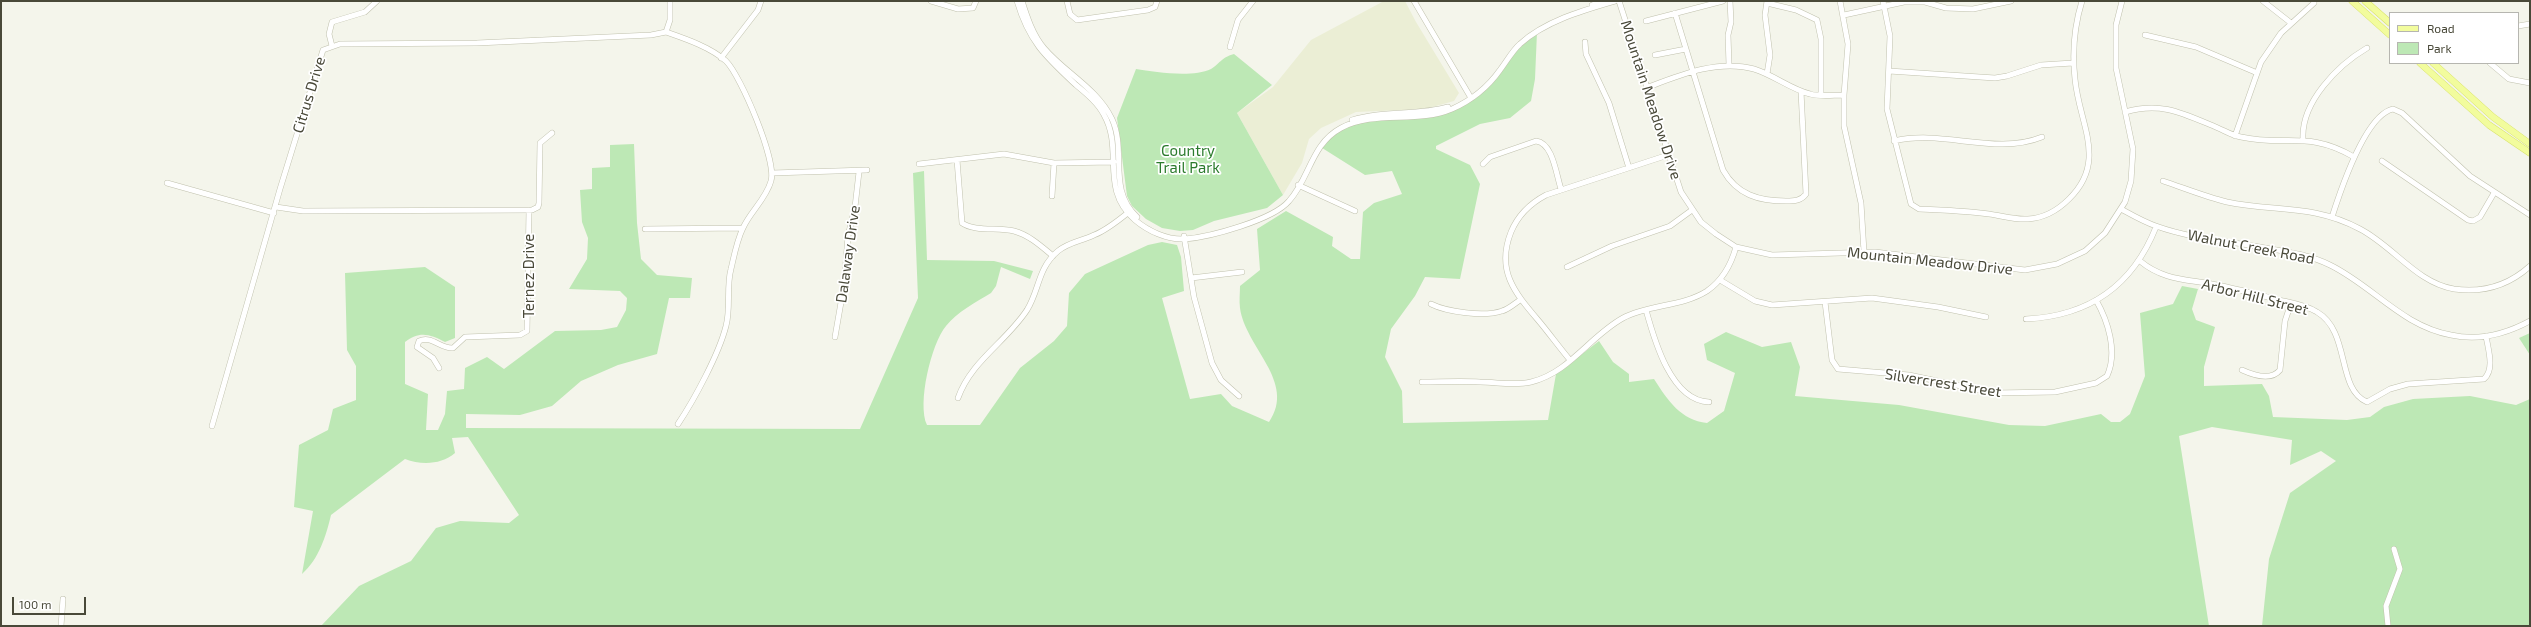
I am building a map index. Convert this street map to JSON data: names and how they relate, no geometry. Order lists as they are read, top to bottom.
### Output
{
  "streets": {
    "street": [
      "Citrus Drive",
      "Mountain Meadow Drive",
      "Walnut Creek Road",
      "Dalaway Drive",
      "Ternez Drive",
      "Arbor Hill Street",
      "Silvercrest Street"
    ]
  },
  "crossings": [
    ["Mountain Meadow Drive", "Walnut Creek Road"],
    ["Walnut Creek Road", "Arbor Hill Street"]
  ],
  "parks": ["Country Trail Park"],
  "legend": ["Road", "Park"],
  "scale_bar": "100 m"
}
